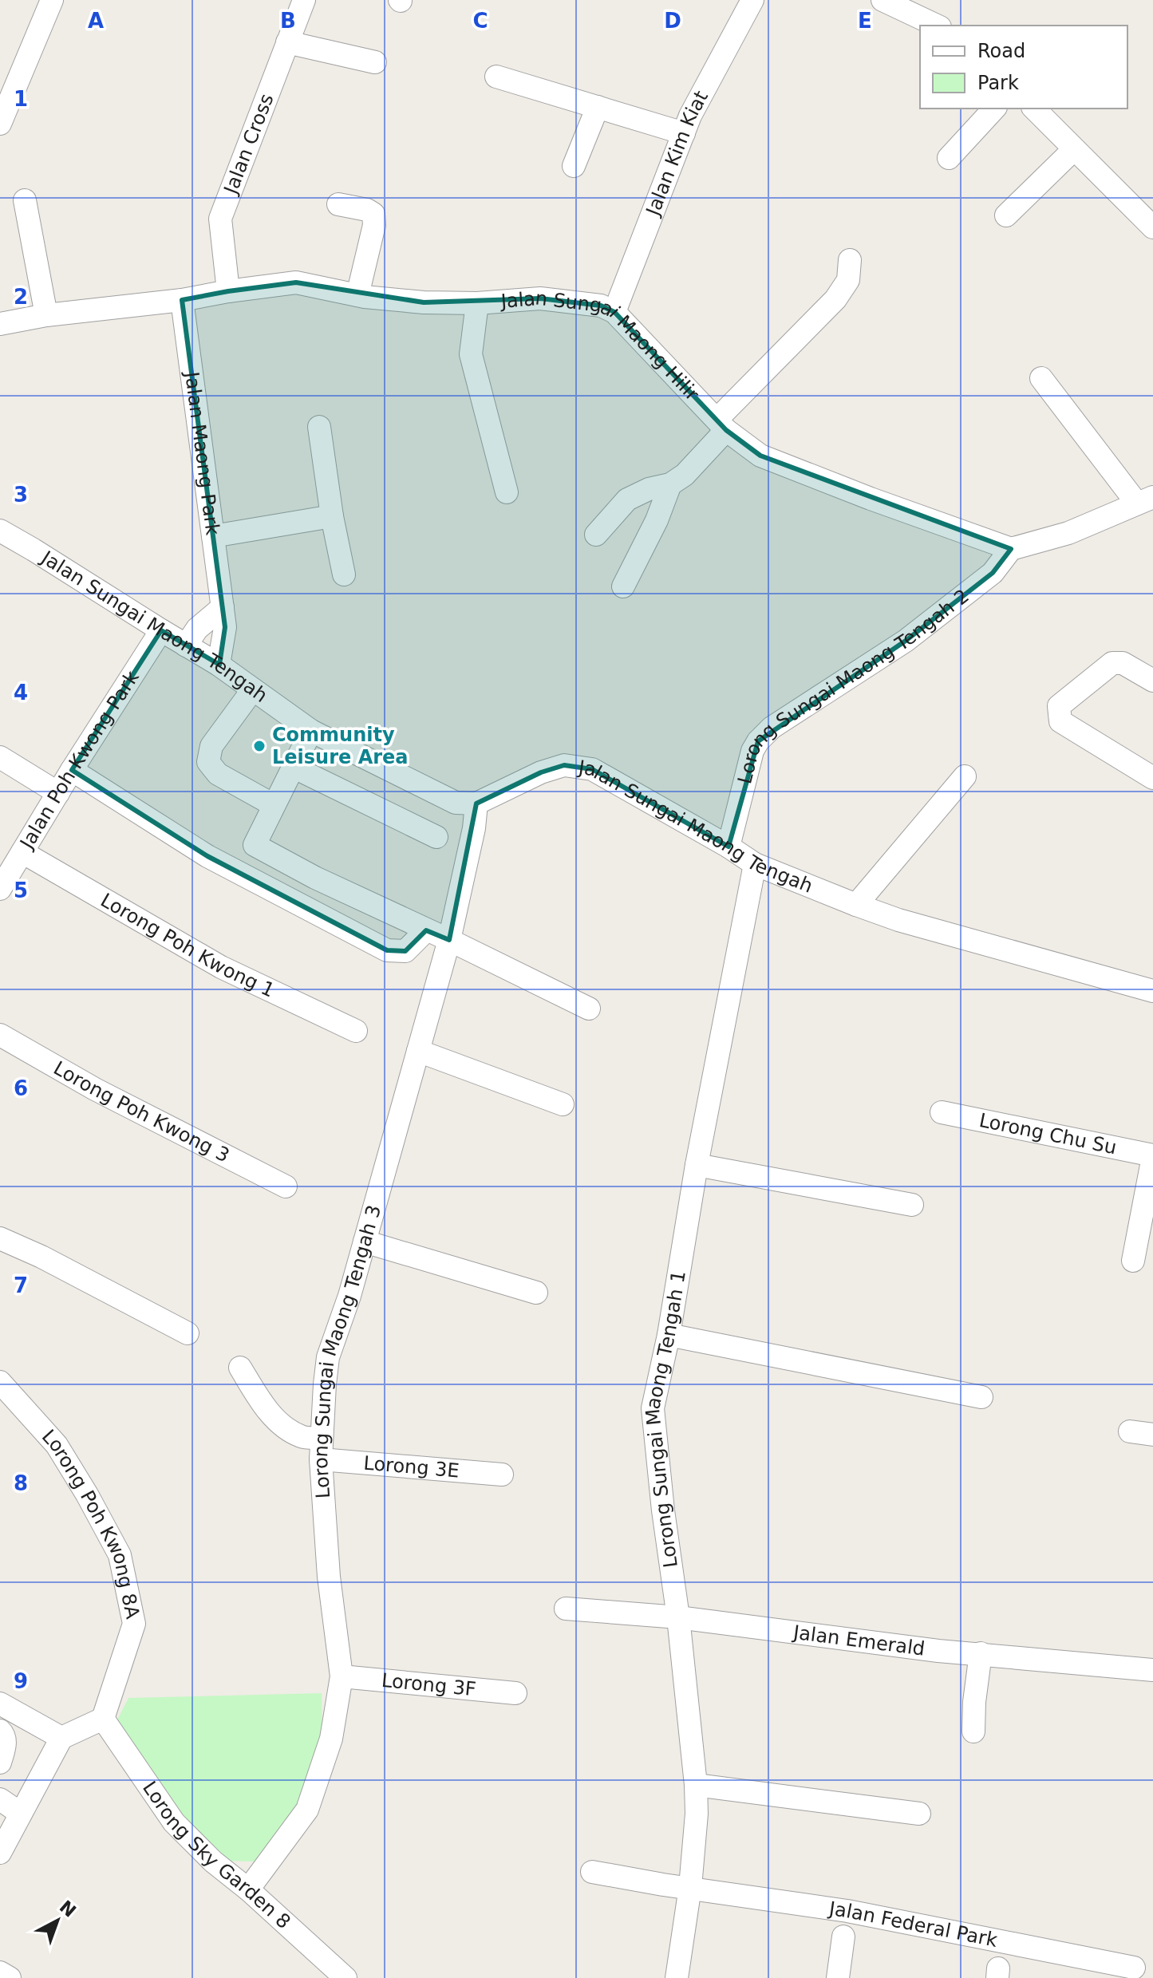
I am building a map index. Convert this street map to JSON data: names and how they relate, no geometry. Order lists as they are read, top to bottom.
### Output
{
  "streets": {
    "street": [
      "Jalan Cross",
      "Jalan Kim Kiat",
      "Jalan Sungai Maong Hilir",
      "Jalan Maong Park",
      "Jalan Sungai Maong Tengah",
      "Lorong Sungai Maong Tengah 2",
      "Jalan Poh Kwong Park",
      "Lorong Poh Kwong 1",
      "Lorong Poh Kwong 3",
      "Lorong Chu Su",
      "Lorong Sungai Maong Tengah 3",
      "Lorong Sungai Maong Tengah 1",
      "Lorong 3E",
      "Lorong Poh Kwong 8A",
      "Jalan Emerald",
      "Lorong 3F",
      "Lorong Sky Garden 8",
      "Jalan Federal Park"
    ]
  },
  "crossings": [
    ["Jalan Cross", "Jalan Sungai Maong Hilir"],
    ["Jalan Kim Kiat", "Jalan Sungai Maong Hilir"],
    ["Jalan Sungai Maong Hilir", "Jalan Maong Park"],
    ["Jalan Sungai Maong Hilir", "Lorong Sungai Maong Tengah 2"],
    ["Jalan Maong Park", "Jalan Sungai Maong Tengah"],
    ["Jalan Sungai Maong Tengah", "Lorong Sungai Maong Tengah 2"],
    ["Jalan Sungai Maong Tengah", "Jalan Poh Kwong Park"],
    ["Jalan Sungai Maong Tengah", "Lorong Sungai Maong Tengah 3"],
    ["Jalan Sungai Maong Tengah", "Lorong Sungai Maong Tengah 1"],
    ["Jalan Poh Kwong Park", "Lorong Poh Kwong 1"],
    ["Lorong Sungai Maong Tengah 3", "Lorong 3E"],
    ["Lorong Sungai Maong Tengah 3", "Lorong 3F"],
    ["Lorong Sungai Maong Tengah 3", "Lorong Sky Garden 8"],
    ["Lorong Sungai Maong Tengah 1", "Jalan Emerald"],
    ["Lorong Sungai Maong Tengah 1", "Jalan Federal Park"],
    ["Lorong Poh Kwong 8A", "Lorong Sky Garden 8"]
  ],
  "places": ["Community Leisure Area"],
  "legend": ["Road", "Park"],
  "north": "top right",
  "grid": {
    "columns": [
      "A",
      "B",
      "C",
      "D",
      "E"
    ],
    "rows": [
      "1",
      "2",
      "3",
      "4",
      "5",
      "6",
      "7",
      "8",
      "9"
    ]
  }
}
